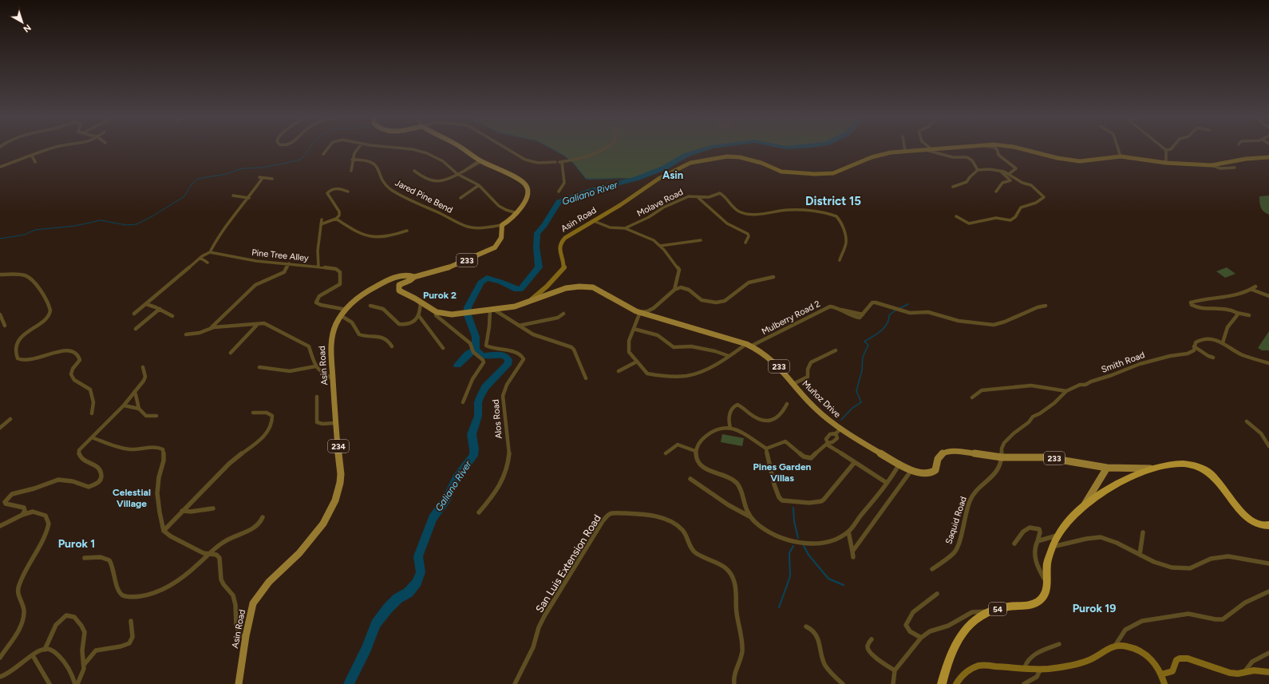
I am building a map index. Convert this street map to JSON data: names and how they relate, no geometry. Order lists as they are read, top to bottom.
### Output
{
  "streets": {
    "highway": ["54"],
    "main road": [
      "Jared Pine Bend",
      "Asin Road",
      "233",
      "Muñoz Drive",
      "234"
    ],
    "street": [
      "Molave Road",
      "Pine Tree Alley",
      "Mulberry Road 2",
      "Smith Road",
      "Alos Road",
      "Saquid Road",
      "San Luis Extension Road"
    ]
  },
  "crossings": [
    ["Jared Pine Bend", "233"],
    ["Asin Road", "Pine Tree Alley"],
    ["Asin Road", "233"],
    ["Asin Road", "Muñoz Drive"],
    ["Asin Road", "Alos Road"],
    ["Mulberry Road 2", "Muñoz Drive"],
    ["Smith Road", "Muñoz Drive"],
    ["Smith Road", "Saquid Road"],
    ["Muñoz Drive", "Saquid Road"],
    ["Muñoz Drive", "54"]
  ],
  "districts": [
    "Asin",
    "District 15",
    "Purok 2",
    "Pines Garden Villas",
    "Celestial Village",
    "Purok 1",
    "Purok 19"
  ],
  "water": ["Galiano River"],
  "north": "bottom right"
}
